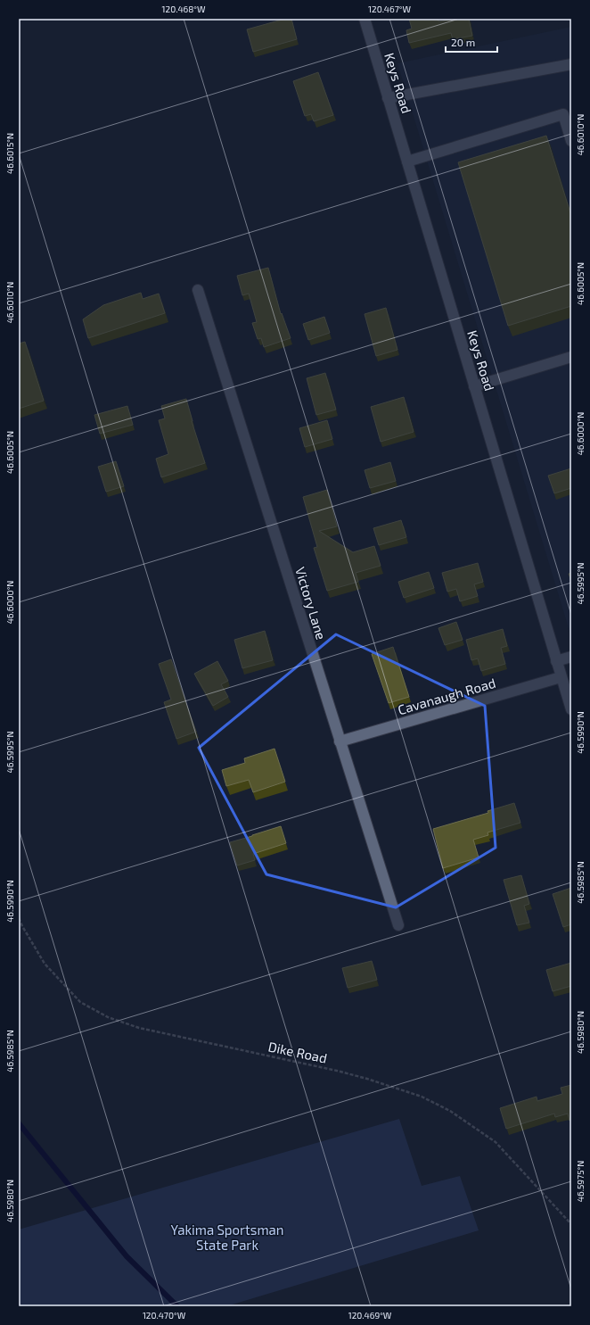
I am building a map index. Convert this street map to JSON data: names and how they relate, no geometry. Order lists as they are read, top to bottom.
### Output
{
  "streets": {
    "street": ["Keys Road", "Victory Lane", "Cavanaugh Road"],
    "path": ["Dike Road"]
  },
  "crossings": [
    ["Keys Road", "Cavanaugh Road"],
    ["Victory Lane", "Cavanaugh Road"]
  ],
  "parks": ["Yakima Sportsman State Park"],
  "scale_bar": "20 m",
  "coordinates": [
    "120.468°W",
    "120.467°W",
    "46.6010°N",
    "46.6015°N",
    "46.6005°N",
    "46.6000°N",
    "46.5995°N",
    "46.5990°N",
    "46.5985°N",
    "46.5980°N",
    "46.5975°N",
    "120.470°W",
    "120.469°W"
  ]
}
